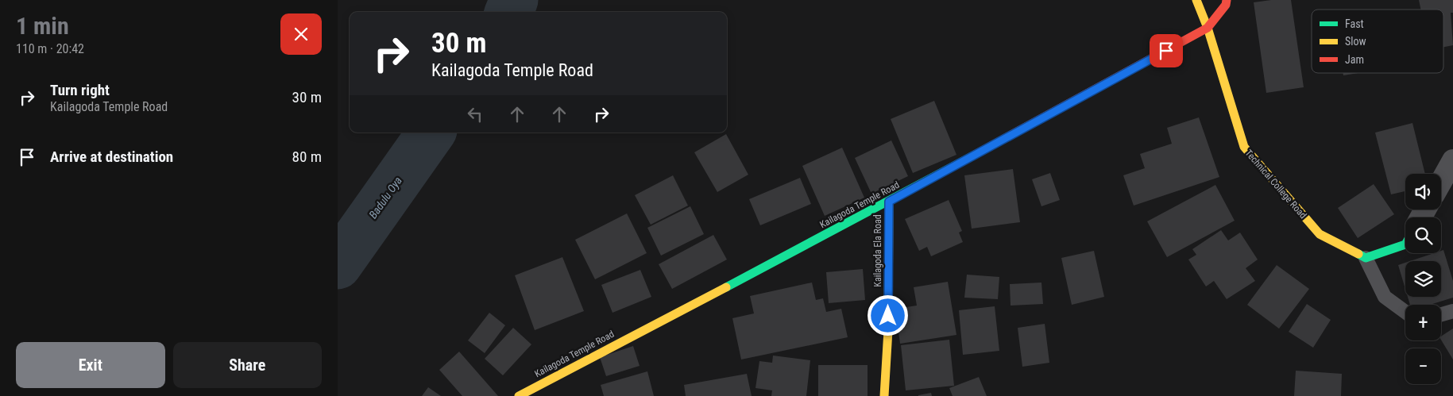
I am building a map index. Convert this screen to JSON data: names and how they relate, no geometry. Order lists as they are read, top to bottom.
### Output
{
  "streets": {
    "street": ["Technical College Road", "Kailagoda Temple Road", "Kailagoda Ela Road"]
  },
  "crossings": [
    ["Technical College Road", "Kailagoda Temple Road"],
    ["Kailagoda Temple Road", "Kailagoda Ela Road"]
  ],
  "water": ["Badulu Oya"],
  "legend": ["Fast", "Slow", "Jam"],
  "page": {
    "heading": ["1 min", "110 m · 20:42"],
    "turn": ["30 m", "Kailagoda Temple Road"],
    "list": [
      {
        "name": "Turn right",
        "note": "Kailagoda Temple Road",
        "value": "30 m"
      },
      {
        "name": "Arrive at destination",
        "value": "80 m"
      }
    ],
    "map_buttons": ["+", "−"],
    "buttons": ["Exit", "Share"]
  }
}
